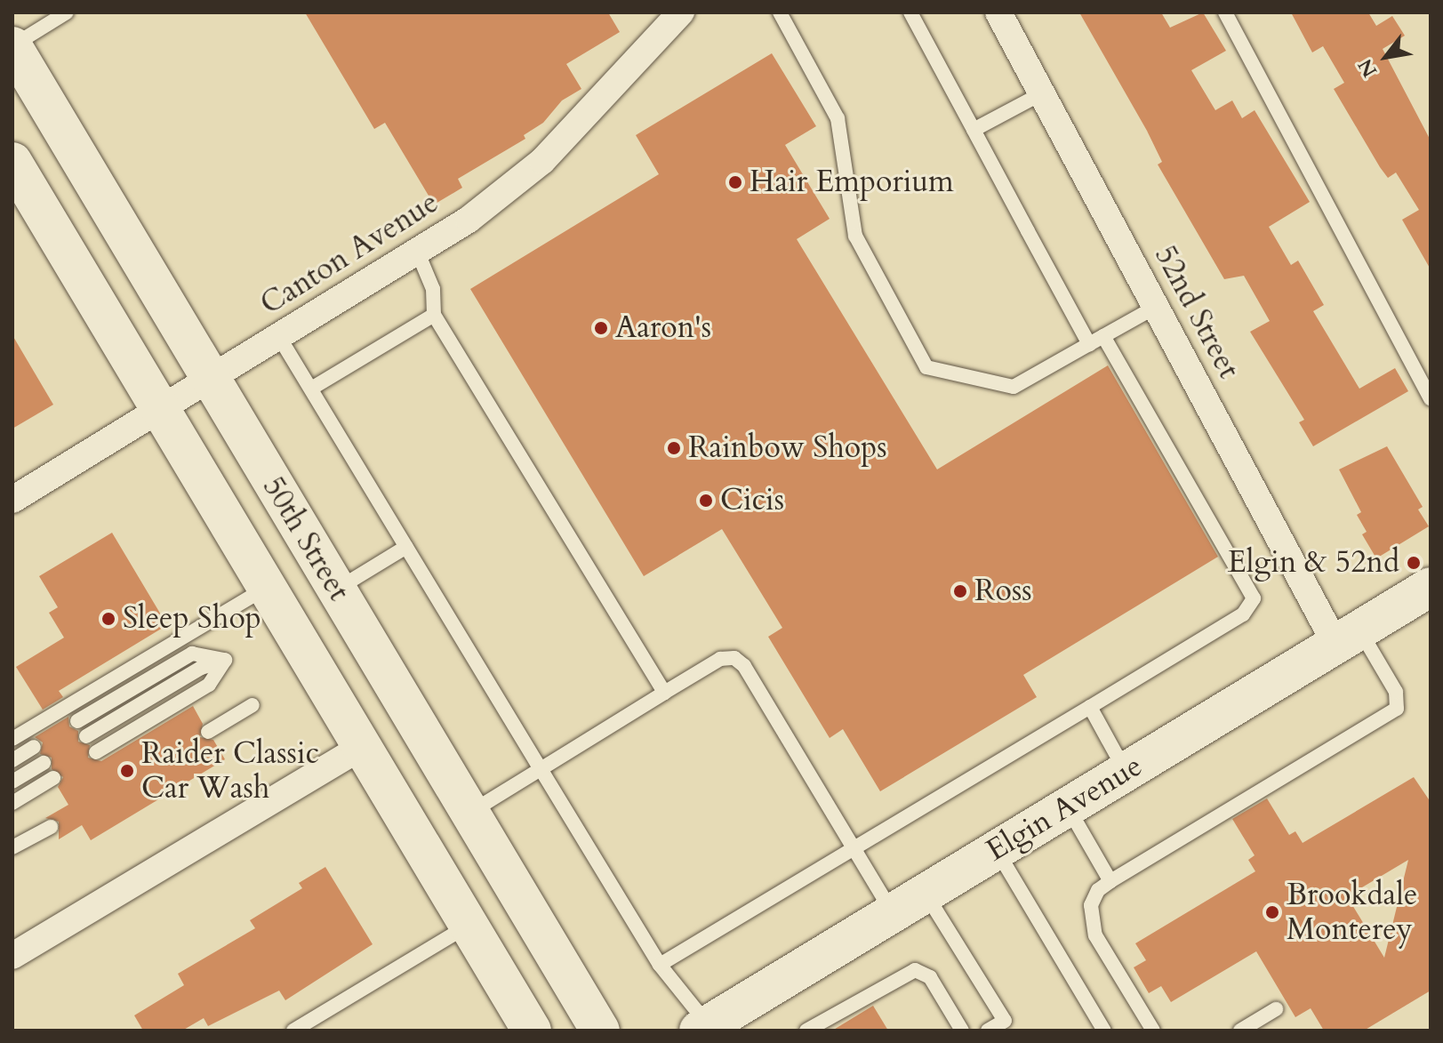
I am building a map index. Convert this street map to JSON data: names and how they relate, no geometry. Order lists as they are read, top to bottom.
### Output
{
  "streets": {
    "main road": ["50th Street", "Elgin Avenue"],
    "street": ["Canton Avenue", "52nd Street"]
  },
  "crossings": [
    ["Canton Avenue", "50th Street"],
    ["52nd Street", "Elgin Avenue"]
  ],
  "places": [
    "Hair Emporium",
    "Aaron's",
    "Rainbow Shops",
    "Cicis",
    "Elgin & 52nd",
    "Ross",
    "Sleep Shop",
    "Raider Classic Car Wash",
    "Brookdale Monterey"
  ],
  "north": "bottom left"
}
